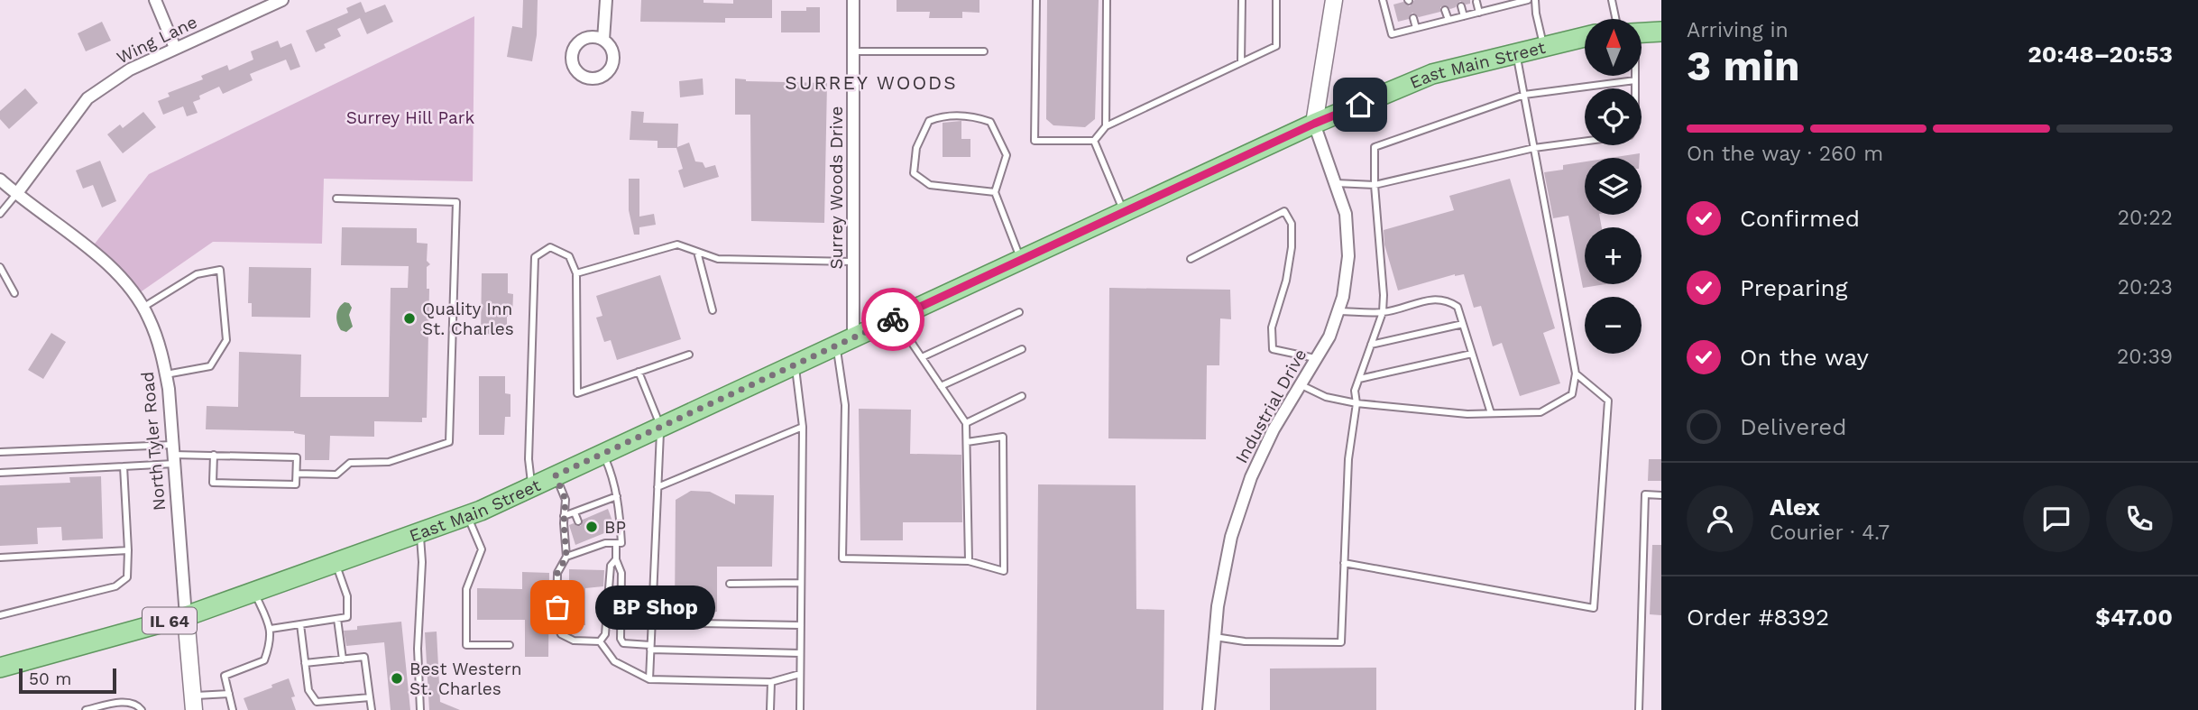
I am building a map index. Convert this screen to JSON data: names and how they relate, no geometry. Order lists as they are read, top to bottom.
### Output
{
  "streets": {
    "main road": ["East Main Street", "IL 64"],
    "street": [
      "Wing Lane",
      "Surrey Woods Drive",
      "Industrial Drive",
      "North Tyler Road"
    ]
  },
  "crossings": [
    ["Wing Lane", "North Tyler Road"],
    ["East Main Street", "Surrey Woods Drive"],
    ["East Main Street", "Industrial Drive"],
    ["East Main Street", "North Tyler Road"]
  ],
  "districts": ["SURREY WOODS"],
  "parks": ["Surrey Hill Park"],
  "places": [
    "Quality Inn St. Charles",
    "BP",
    "BP Shop",
    "Best Western St. Charles"
  ],
  "scale_bar": "50 m",
  "north": "top",
  "page": {
    "heading": ["3 min", "Arriving in", "20:48–20:53"],
    "panel": [
      "Alex",
      "Courier · 4.7",
      "Order #8392",
      "$47.00"
    ],
    "map_buttons": ["+", "−"],
    "bar": "On the way · 260 m",
    "list": [
      ["Confirmed", "20:22"],
      ["Preparing", "20:23"],
      ["On the way", "20:39"],
      "Delivered"
    ],
    "bubble": "BP Shop",
    "scale": "50 m"
  }
}
